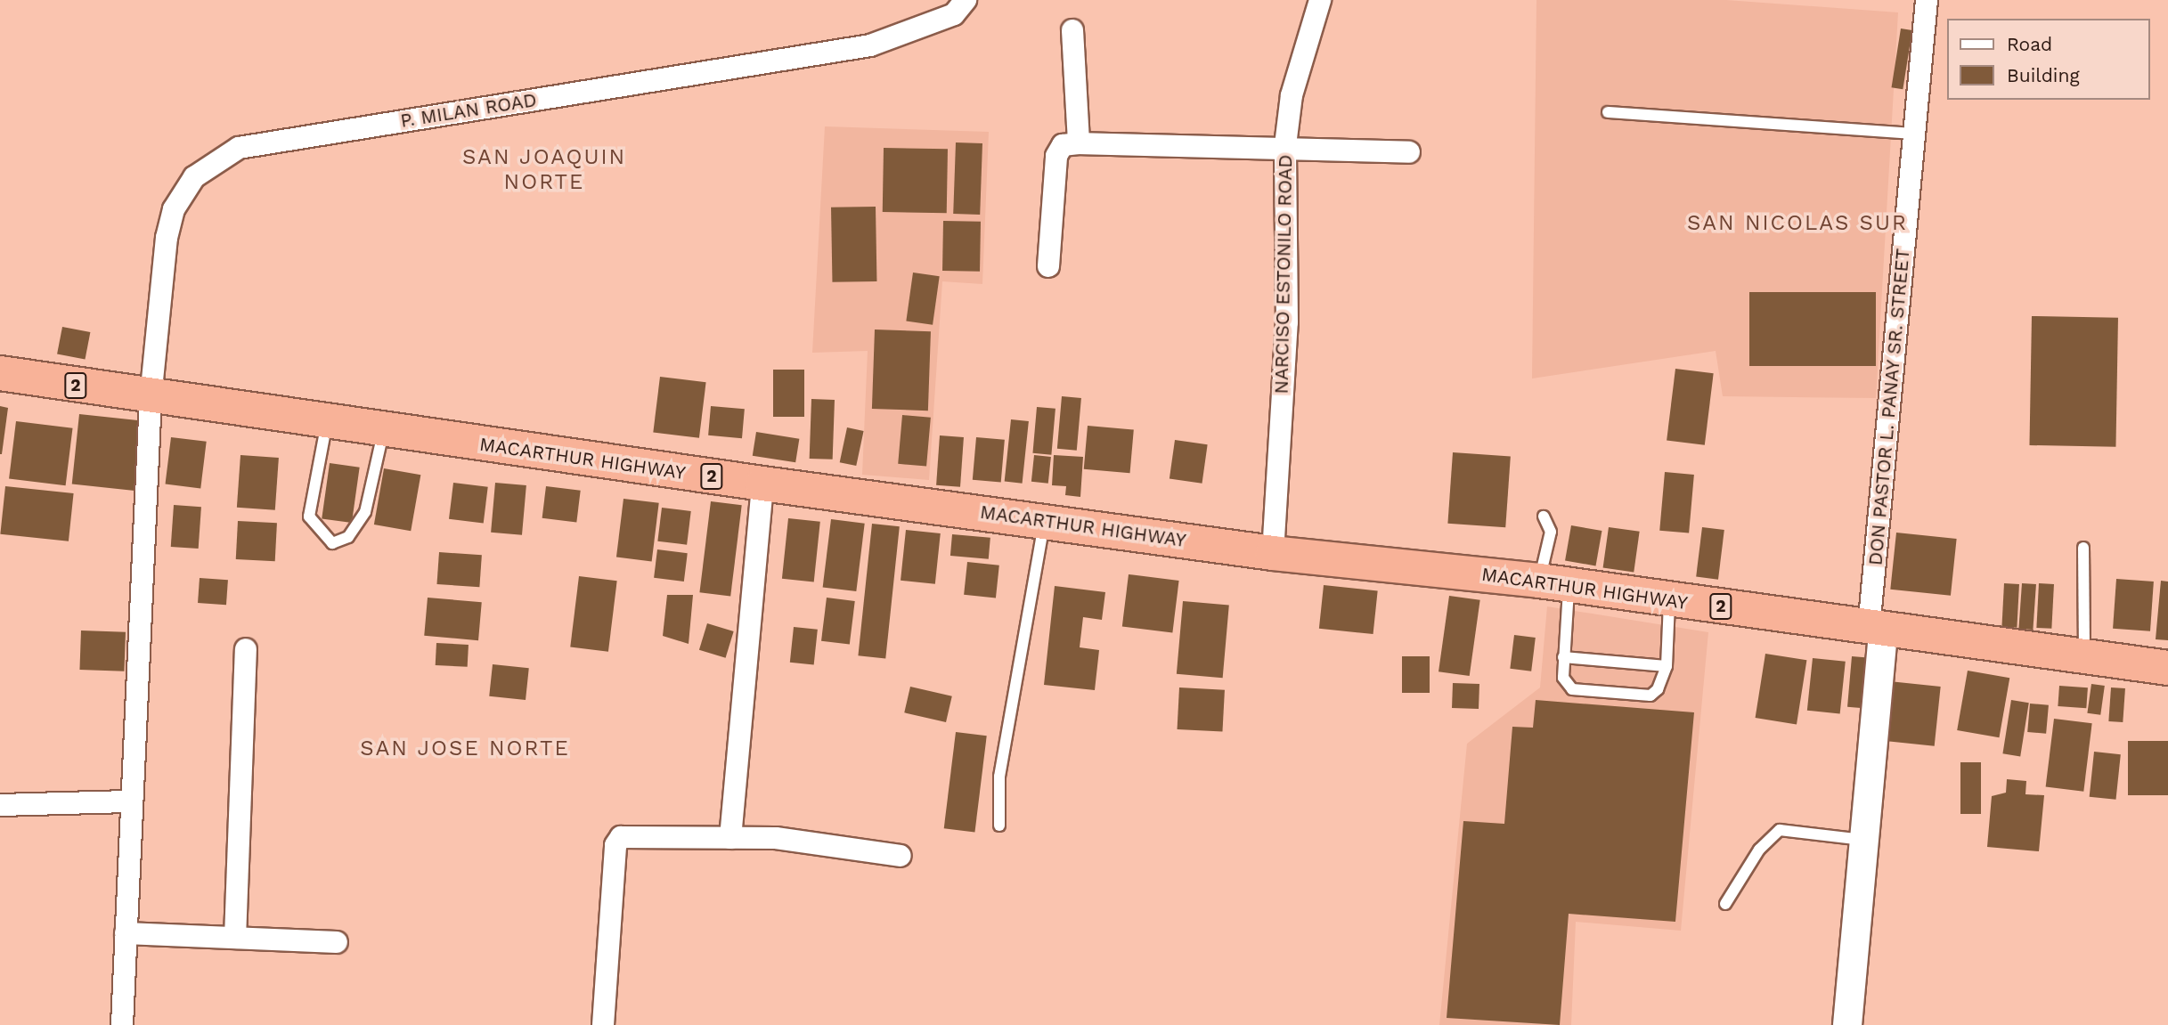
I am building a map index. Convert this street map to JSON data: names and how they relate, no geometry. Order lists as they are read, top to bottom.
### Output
{
  "streets": {
    "highway": ["2", "MACARTHUR HIGHWAY"],
    "street": ["P. MILAN ROAD", "NARCISO ESTONILO ROAD", "DON PASTOR L. PANAY SR. STREET"]
  },
  "crossings": [
    ["P. MILAN ROAD", "MACARTHUR HIGHWAY"],
    ["NARCISO ESTONILO ROAD", "MACARTHUR HIGHWAY"],
    ["DON PASTOR L. PANAY SR. STREET", "MACARTHUR HIGHWAY"]
  ],
  "districts": ["SAN JOAQUIN NORTE", "SAN NICOLAS SUR", "SAN JOSE NORTE"],
  "legend": ["Road", "Building"]
}
